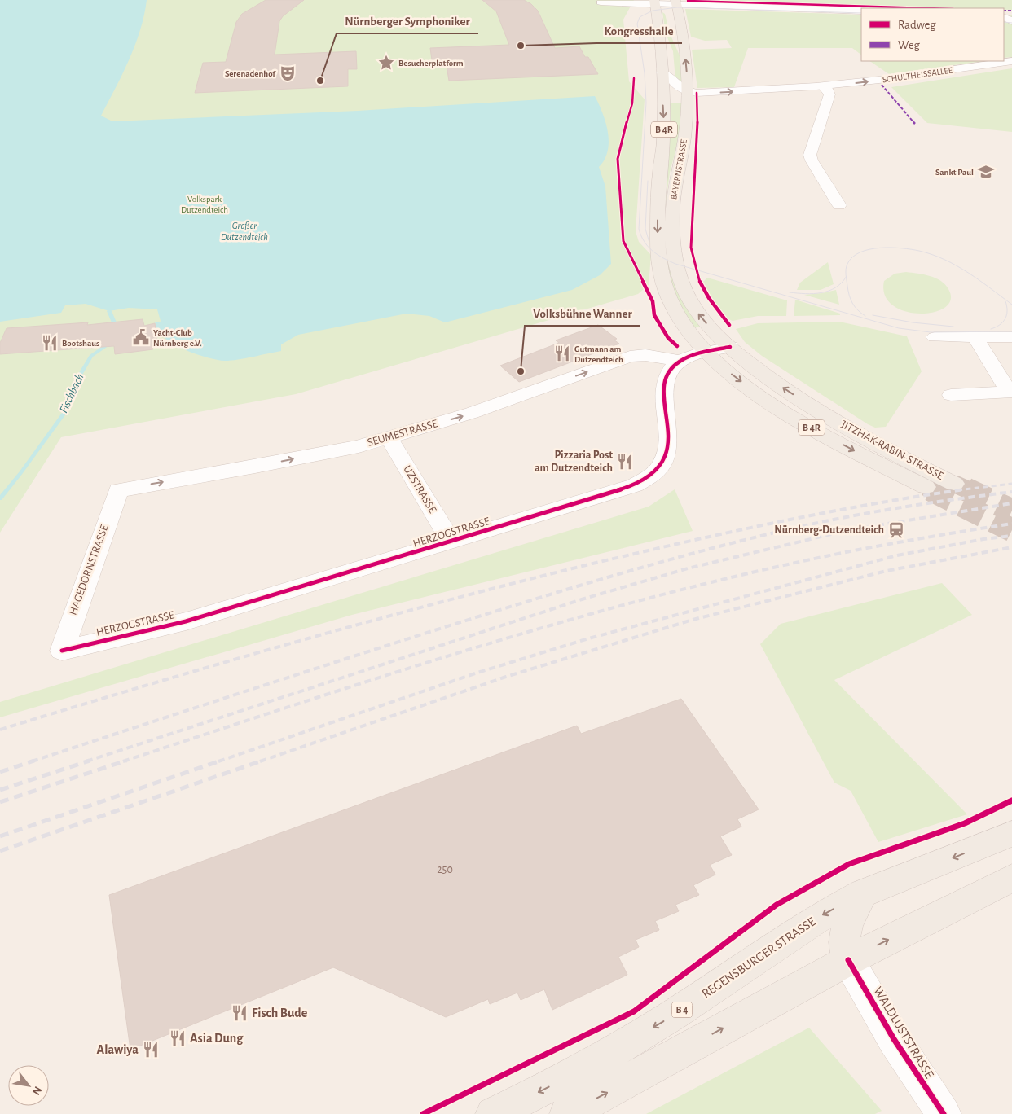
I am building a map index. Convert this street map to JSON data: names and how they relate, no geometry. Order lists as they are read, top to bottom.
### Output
{
  "streets": {
    "main road": [
      "B 4R",
      "BAYERNSTRASSE",
      "JITZHAK-RABIN-STRASSE",
      "REGENSBURGER STRASSE",
      "B 4"
    ],
    "street": [
      "SCHULTHEISSALLEE",
      "SEUMESTRASSE",
      "UZSTRASSE",
      "HERZOGSTRASSE",
      "HAGEDORNSTRASSE",
      "WALDLUSTSTRASSE"
    ]
  },
  "crossings": [
    ["SCHULTHEISSALLEE", "BAYERNSTRASSE"],
    ["BAYERNSTRASSE", "JITZHAK-RABIN-STRASSE"],
    ["SEUMESTRASSE", "UZSTRASSE"],
    ["SEUMESTRASSE", "HERZOGSTRASSE"],
    ["SEUMESTRASSE", "HAGEDORNSTRASSE"],
    ["UZSTRASSE", "HERZOGSTRASSE"],
    ["HERZOGSTRASSE", "HAGEDORNSTRASSE"]
  ],
  "one_way": ["SEUMESTRASSE"],
  "water": ["Großer Dutzendteich", "Fischbach"],
  "parks": ["Volkspark Dutzendteich"],
  "places": {
    "other": ["Kongresshalle", "Nürnberger Symphoniker", "Volksbühne Wanner"],
    "place": ["Besucherplatform"],
    "theatre": ["Serenadenhof"],
    "school or university": ["Sankt Paul"],
    "public building": ["Yacht-Club Nürnberg e.V."],
    "restaurant": [
      "Bootshaus",
      "Gutmann am Dutzendteich",
      "Pizzaria Post am Dutzendteich",
      "Fisch Bude",
      "Asia Dung",
      "Alawiya"
    ],
    "station": ["Nürnberg-Dutzendteich"]
  },
  "house_numbers": ["250"],
  "legend": ["Radweg", "Weg"],
  "north": "bottom right"
}
